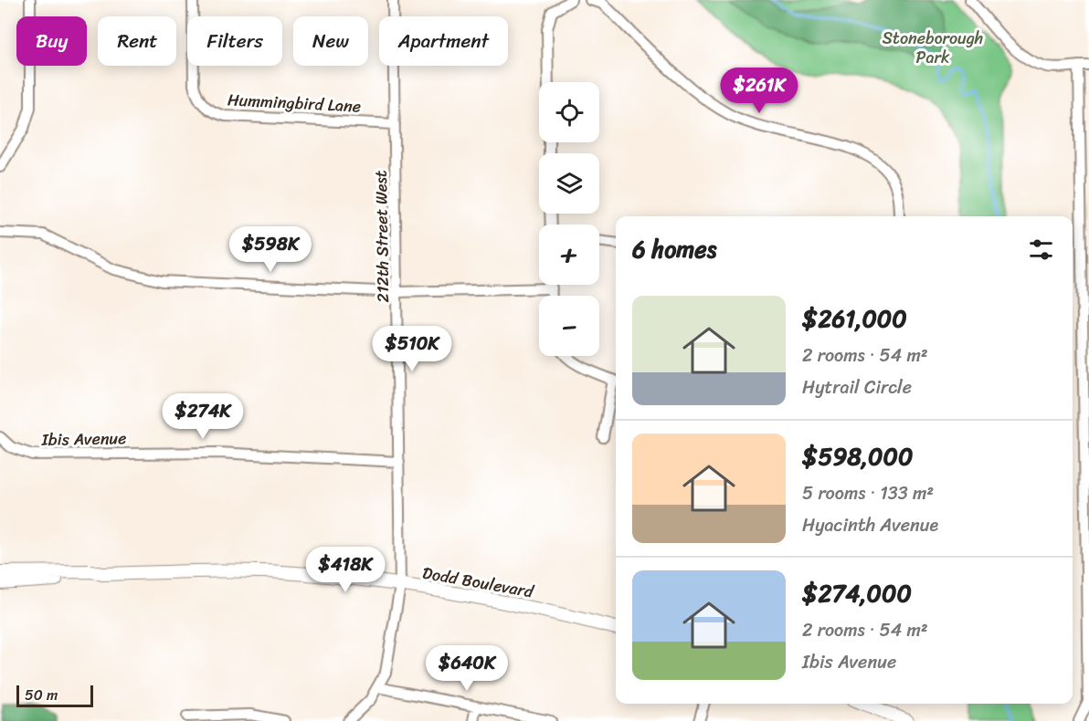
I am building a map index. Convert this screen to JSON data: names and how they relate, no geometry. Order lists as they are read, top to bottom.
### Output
{
  "streets": {
    "main road": ["Dodd Boulevard"],
    "street": ["Hummingbird Lane", "212th Street West", "Ibis Avenue"]
  },
  "crossings": [
    ["Hummingbird Lane", "212th Street West"],
    ["212th Street West", "Ibis Avenue"],
    ["212th Street West", "Dodd Boulevard"]
  ],
  "parks": ["Stoneborough Park"],
  "scale_bar": "50 m",
  "page": {
    "chip": [
      "Buy",
      "Rent",
      "Filters",
      "New",
      "Apartment"
    ],
    "price": [
      "$261K",
      "$598K",
      "$510K",
      "$274K",
      "$418K",
      "$640K"
    ],
    "map_buttons": ["+", "−"],
    "heading": "6 homes",
    "list": [
      {
        "name": "$261,000",
        "note": "2 rooms · 54 m² · Hytrail Circle"
      },
      {
        "name": "$598,000",
        "note": "5 rooms · 133 m² · Hyacinth Avenue"
      },
      {
        "name": "$274,000",
        "note": "2 rooms · 54 m² · Ibis Avenue"
      }
    ],
    "scale": "50 m"
  }
}
